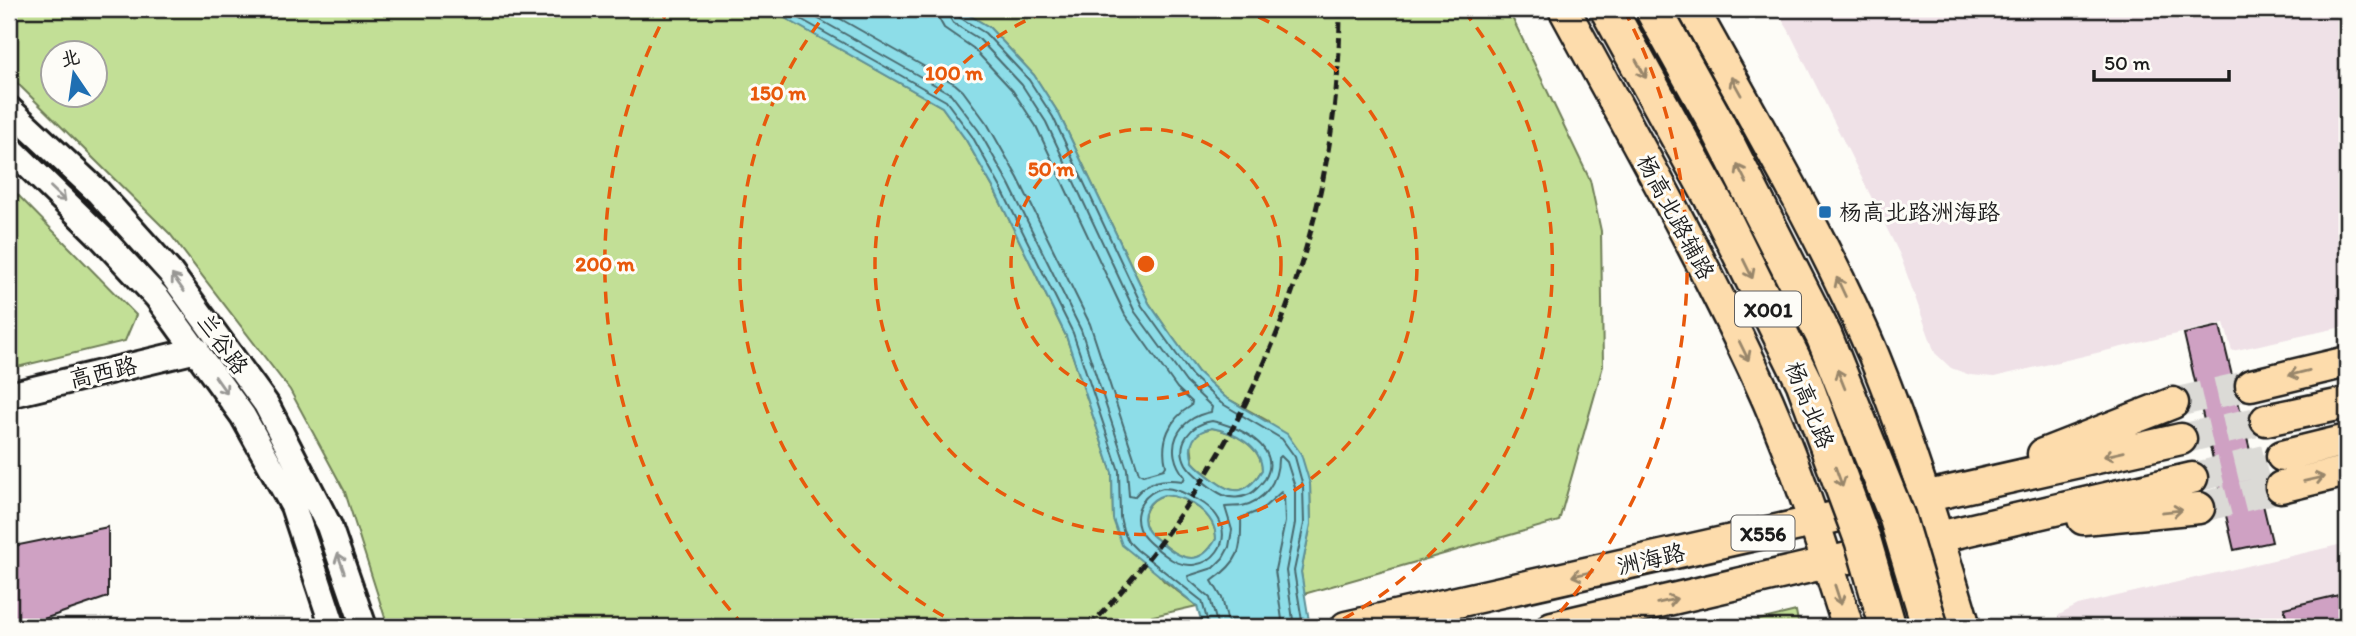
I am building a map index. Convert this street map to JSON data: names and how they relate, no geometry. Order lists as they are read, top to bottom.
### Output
{
  "streets": {
    "highway": ["X001", "杨高北路"],
    "main road": ["杨高北路辅路", "X556", "洲海路"],
    "street": ["兰谷路", "高西路"]
  },
  "crossings": [
    ["杨高北路辅路", "洲海路"],
    ["兰谷路", "高西路"]
  ],
  "places": {
    "transit": ["杨高北路洲海路"]
  },
  "scale_bar": "50 m",
  "north": "top",
  "rings": [
    "100 m",
    "150 m",
    "50 m",
    "200 m"
  ]
}
